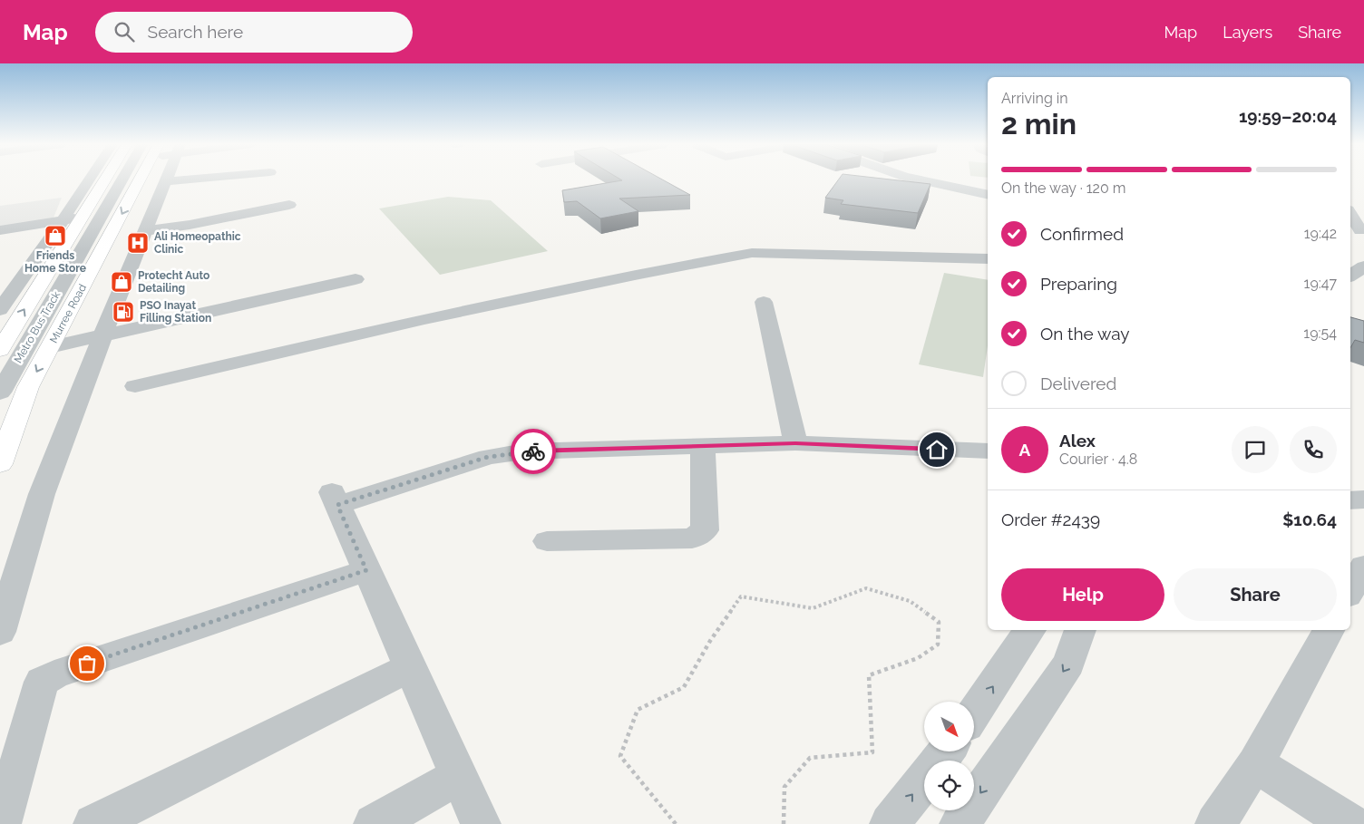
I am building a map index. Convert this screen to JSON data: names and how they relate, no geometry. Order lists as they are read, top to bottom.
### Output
{
  "streets": {
    "main road": ["Murree Road"],
    "street": ["Metro Bus Track"]
  },
  "places": {
    "shop": ["Friends Home Store", "Protecht Auto Detailing"],
    "hospital": ["Ali Homeopathic Clinic"],
    "fuel station": ["PSO Inayat Filling Station"]
  },
  "north": "bottom right",
  "page": {
    "header": "Map",
    "search": "Search here",
    "nav": ["Map", "Layers", "Share"],
    "heading": ["2 min", "Arriving in", "19:59–20:04"],
    "panel": [
      "Alex",
      "Courier · 4.8",
      "Order #2439",
      "$10.64"
    ],
    "bar": "On the way · 120 m",
    "list": [
      ["Confirmed", "19:42"],
      ["Preparing", "19:47"],
      ["On the way", "19:54"],
      "Delivered"
    ],
    "round": "A",
    "buttons": ["Help", "Share"]
  }
}
